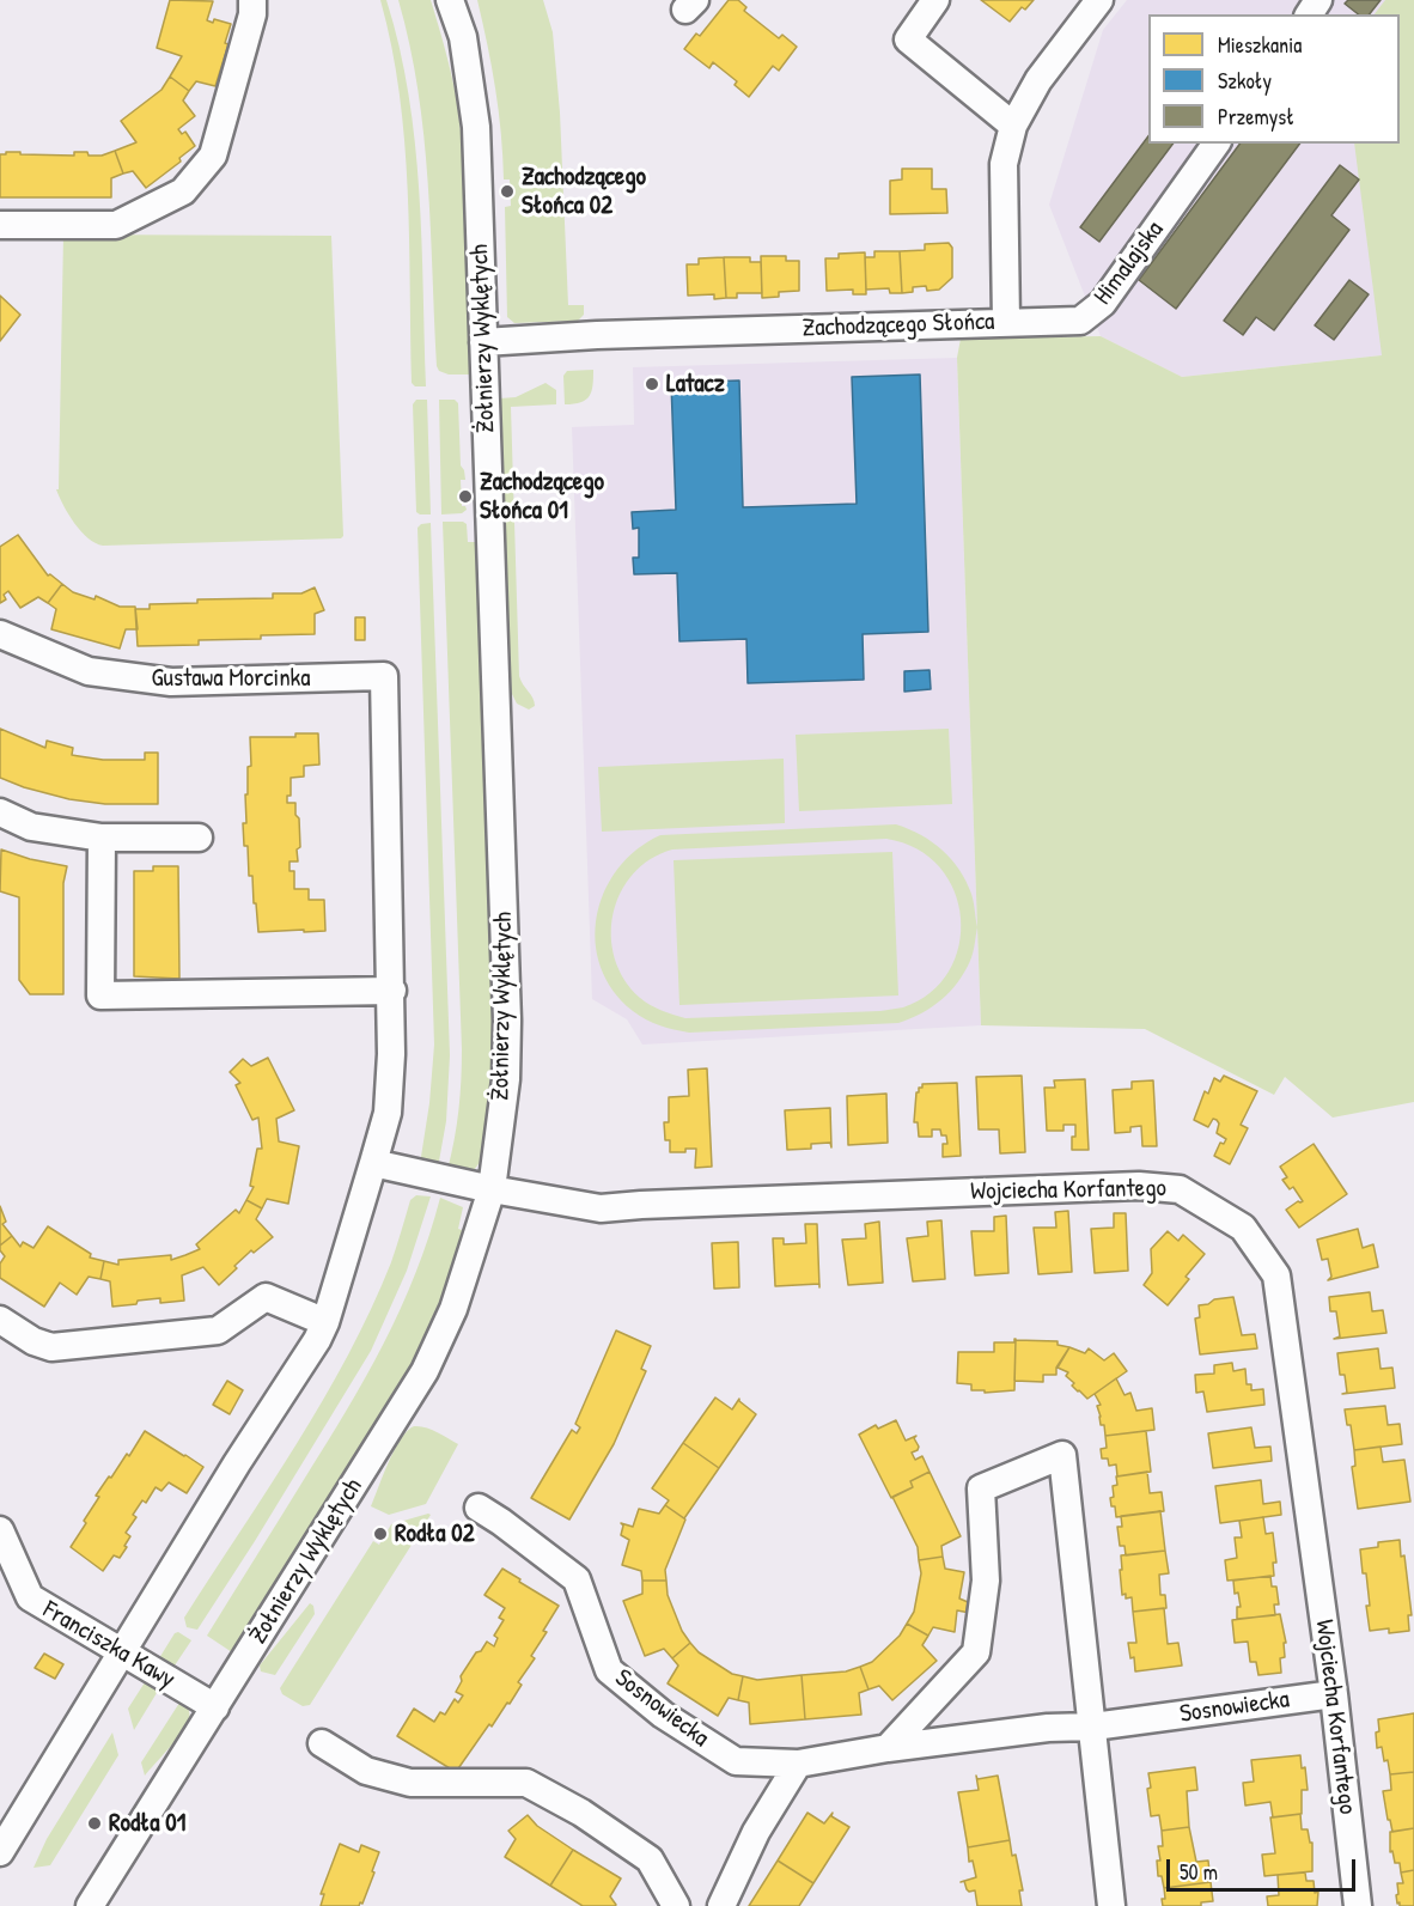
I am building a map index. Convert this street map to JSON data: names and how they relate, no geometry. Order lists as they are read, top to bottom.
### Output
{
  "streets": {
    "street": [
      "Himalajska",
      "Zachodzącego Słońca",
      "Żołnierzy Wyklętych",
      "Gustawa Morcinka",
      "Wojciecha Korfantego",
      "Franciszka Kawy",
      "Sosnowiecka"
    ]
  },
  "crossings": [
    ["Himalajska", "Zachodzącego Słońca"],
    ["Zachodzącego Słońca", "Żołnierzy Wyklętych"],
    ["Żołnierzy Wyklętych", "Wojciecha Korfantego"],
    ["Żołnierzy Wyklętych", "Franciszka Kawy"],
    ["Wojciecha Korfantego", "Sosnowiecka"]
  ],
  "places": [
    "Zachodzącego Słońca 02",
    "Latacz",
    "Zachodzącego Słońca 01",
    "Rodła 02",
    "Rodła 01"
  ],
  "legend": ["Mieszkania", "Szkoły", "Przemysł"],
  "scale_bar": "50 m"
}
